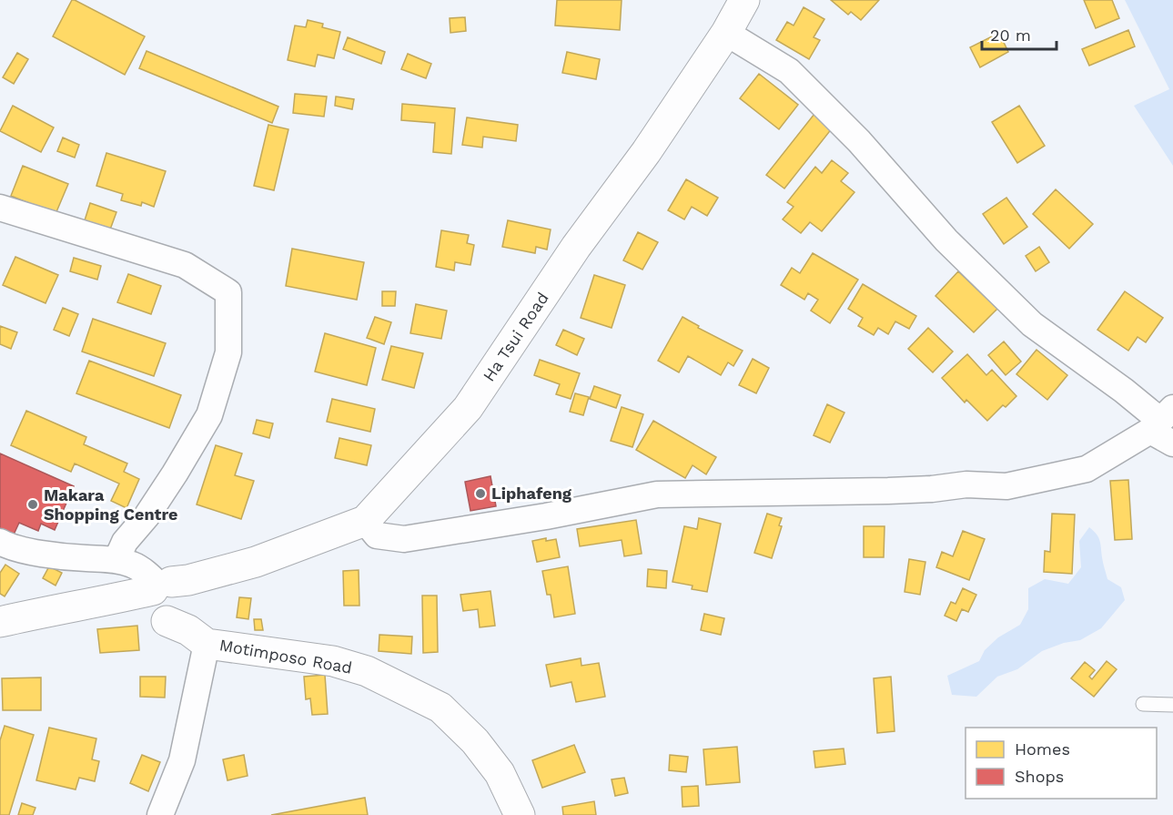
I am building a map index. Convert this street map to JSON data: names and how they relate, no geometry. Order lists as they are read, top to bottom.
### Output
{
  "streets": {
    "street": ["Ha Tsui Road", "Motimposo Road"]
  },
  "crossings": [
    ["Ha Tsui Road", "Motimposo Road"]
  ],
  "places": ["Liphafeng", "Makara Shopping Centre"],
  "legend": ["Homes", "Shops"],
  "scale_bar": "20 m"
}
